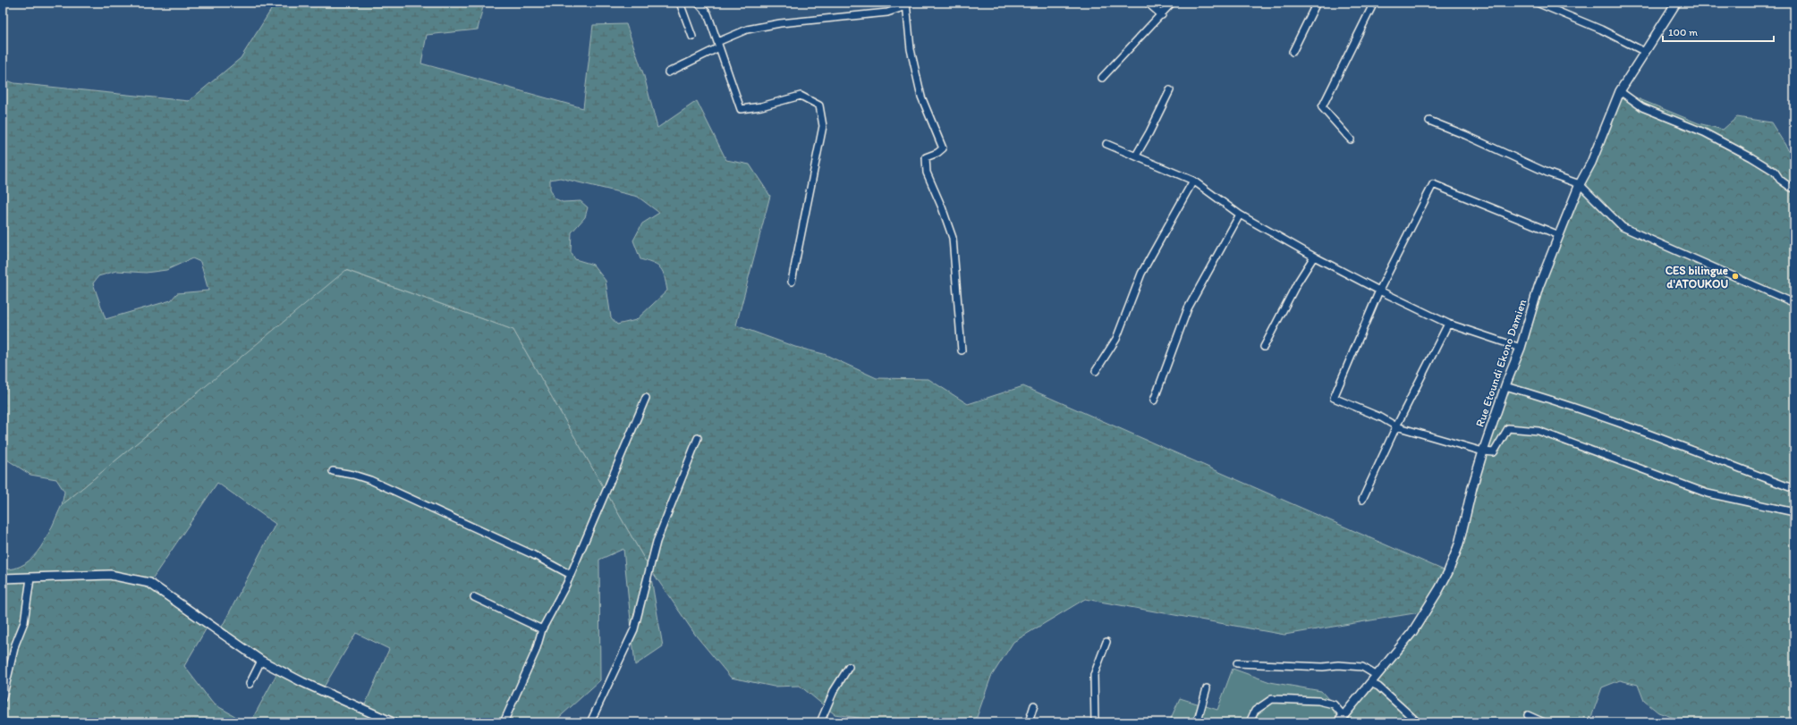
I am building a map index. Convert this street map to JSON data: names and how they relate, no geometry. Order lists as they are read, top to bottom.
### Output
{
  "streets": {
    "street": ["Rue Etoundi Ekono Damien"]
  },
  "places": ["CES bilingue d'ATOUKOU"],
  "scale_bar": "100 m"
}
